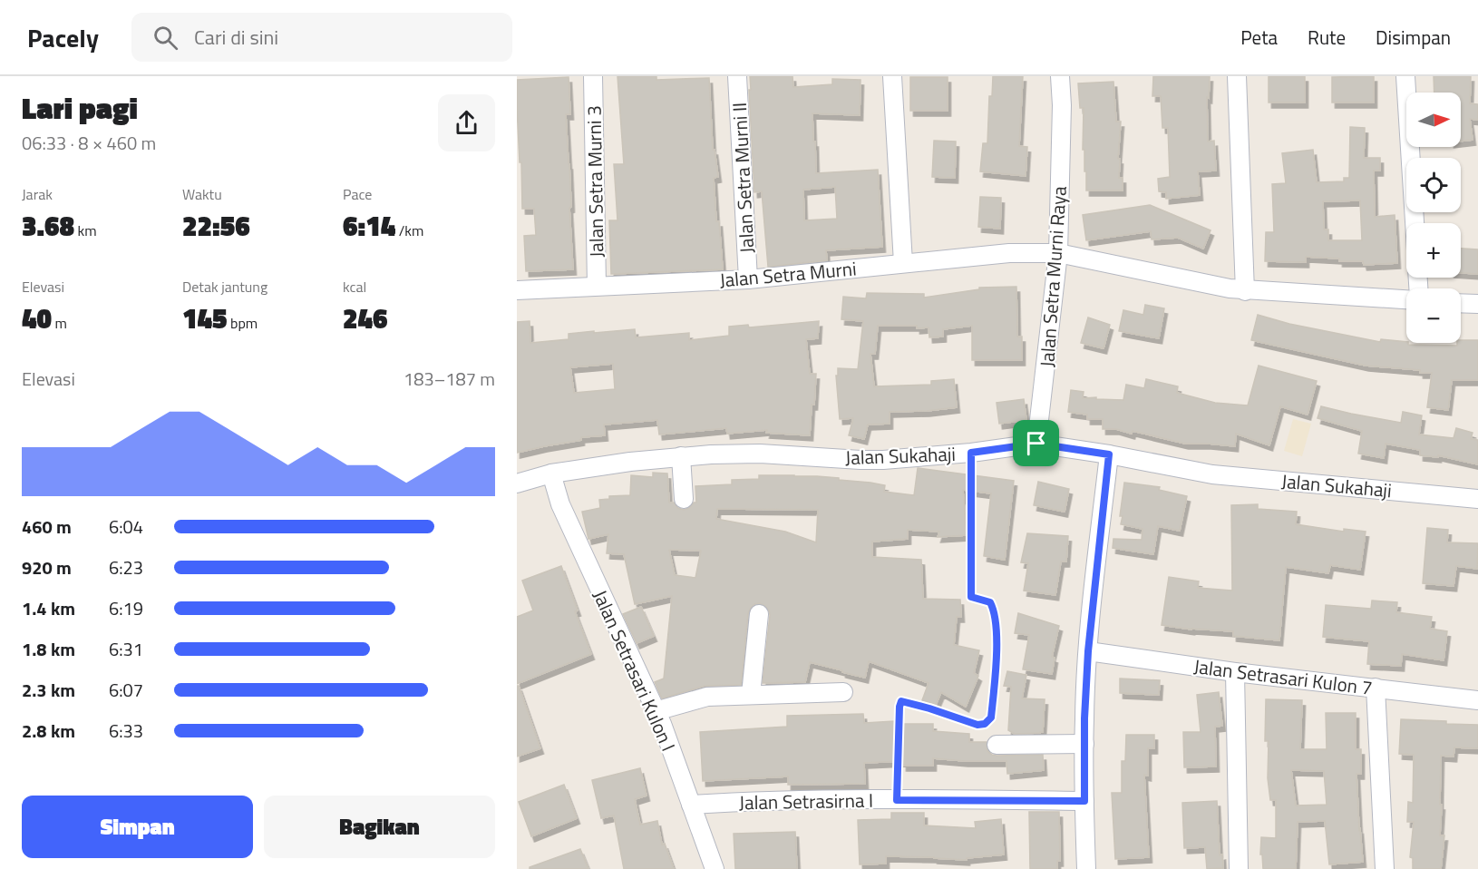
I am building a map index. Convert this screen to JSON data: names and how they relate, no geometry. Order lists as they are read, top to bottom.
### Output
{
  "streets": {
    "street": [
      "Jalan Setra Murni II",
      "Jalan Setra Murni 3",
      "Jalan Setra Murni",
      "Jalan Setra Murni Raya",
      "Jalan Sukahaji",
      "Jalan Setrasari Kulon I",
      "Jalan Setrasari Kulon 7",
      "Jalan Setrasirna I"
    ]
  },
  "crossings": [
    ["Jalan Setra Murni II", "Jalan Setra Murni"],
    ["Jalan Setra Murni 3", "Jalan Setra Murni"],
    ["Jalan Setra Murni", "Jalan Setra Murni Raya"],
    ["Jalan Setra Murni Raya", "Jalan Sukahaji"],
    ["Jalan Sukahaji", "Jalan Setrasari Kulon I"],
    ["Jalan Setrasari Kulon I", "Jalan Setrasirna I"]
  ],
  "north": "right",
  "page": {
    "header": "Pacely",
    "search": "Cari di sini",
    "nav": ["Peta", "Rute", "Disimpan"],
    "heading": ["Lari pagi", "06:33 · 8 × 460 m"],
    "map_buttons": ["+", "−"],
    "stats": [
      ["Jarak", "3.68 km"],
      ["Waktu", "22:56"],
      ["Pace", "6:14 /km"],
      ["Elevasi", "40 m"],
      ["Detak jantung", "145 bpm"],
      ["kcal", "246"]
    ],
    "chart": ["Elevasi", "183–187 m"],
    "list": [
      {
        "name": "460 m",
        "note": "6:04"
      },
      {
        "name": "920 m",
        "note": "6:23"
      },
      {
        "name": "1.4 km",
        "note": "6:19"
      },
      {
        "name": "1.8 km",
        "note": "6:31"
      },
      {
        "name": "2.3 km",
        "note": "6:07"
      },
      {
        "name": "2.8 km",
        "note": "6:33"
      }
    ],
    "buttons": ["Simpan", "Bagikan"]
  }
}
